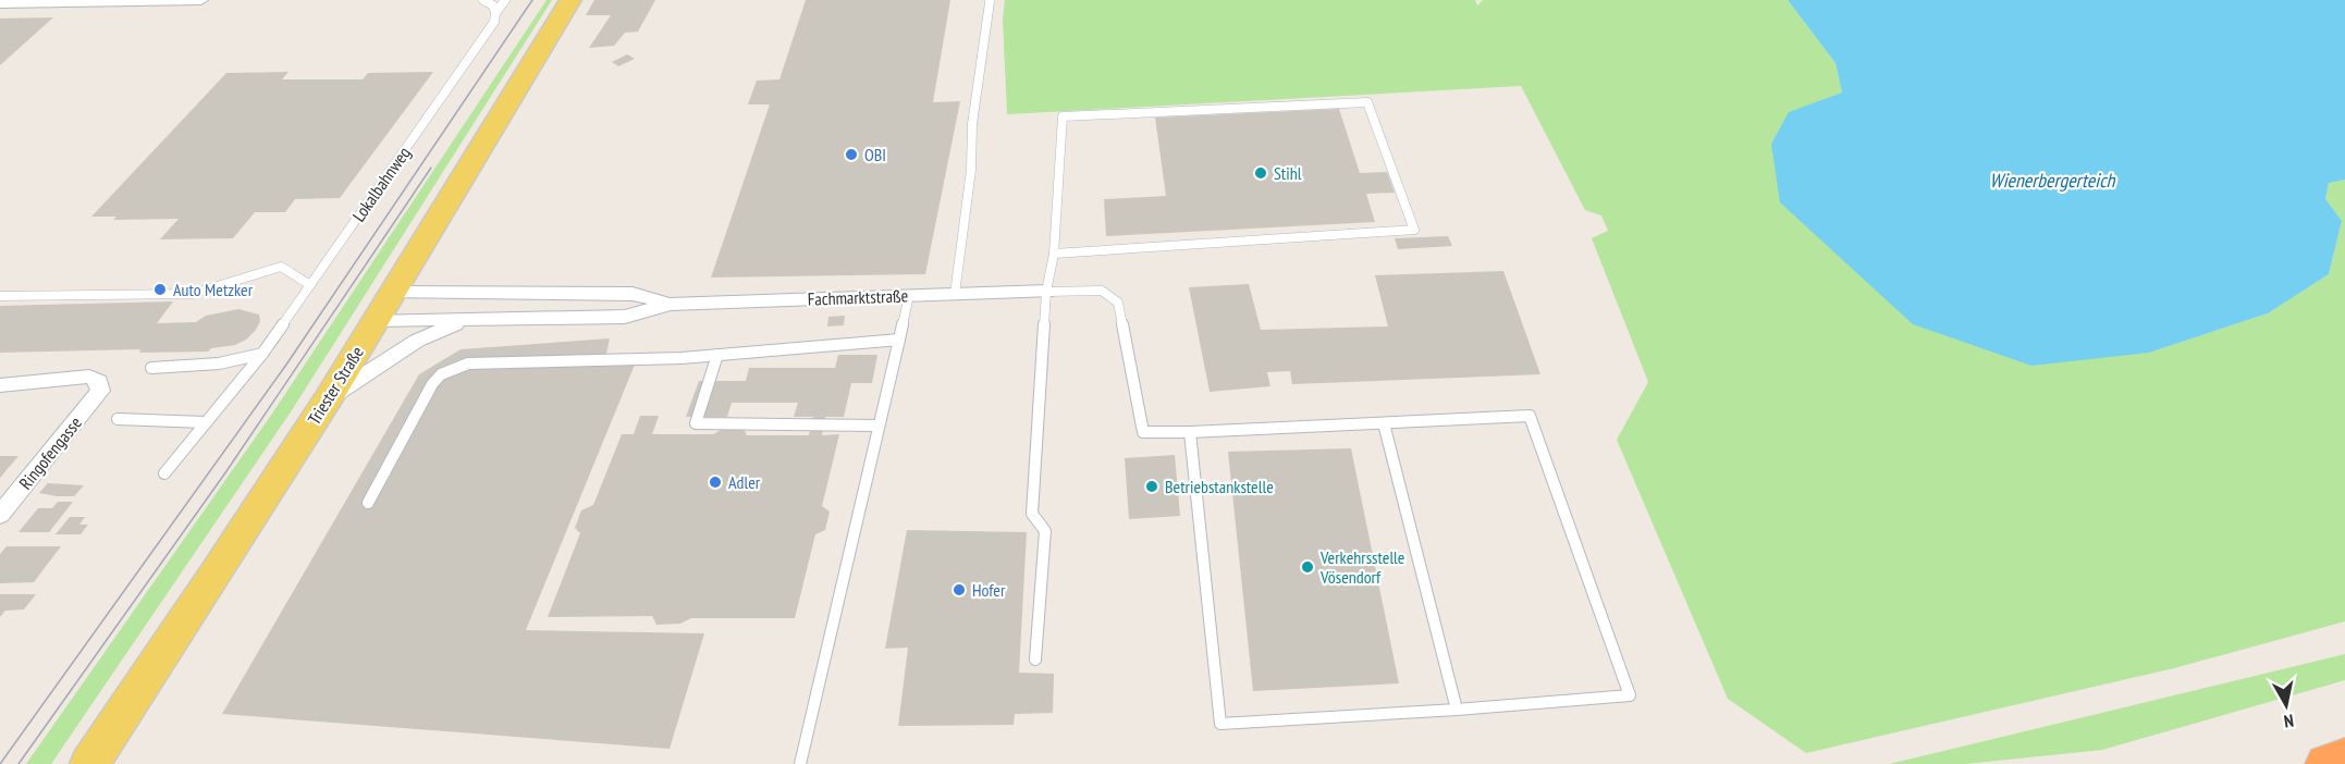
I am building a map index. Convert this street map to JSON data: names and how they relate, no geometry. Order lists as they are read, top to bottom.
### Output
{
  "streets": {
    "main road": ["Triester Straße"],
    "street": ["Fachmarktstraße", "Ringofengasse"],
    "lane": ["Lokalbahnweg"]
  },
  "crossings": [
    ["Fachmarktstraße", "Triester Straße"]
  ],
  "water": ["Wienerbergerteich"],
  "places": [
    "OBI",
    "Stihl",
    "Auto Metzker",
    "Adler",
    "Betriebstankstelle",
    "Verkehrsstelle Vösendorf",
    "Hofer"
  ],
  "north": "bottom"
}
